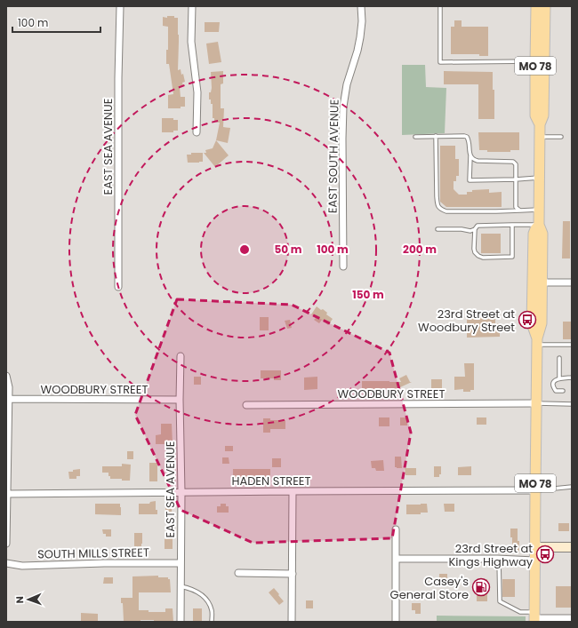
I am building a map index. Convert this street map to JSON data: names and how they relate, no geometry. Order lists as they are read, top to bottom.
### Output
{
  "streets": {
    "main road": ["MO 78"],
    "street": [
      "EAST SEA AVENUE",
      "EAST SOUTH AVENUE",
      "WOODBURY STREET",
      "HADEN STREET",
      "SOUTH MILLS STREET"
    ]
  },
  "crossings": [
    ["MO 78", "WOODBURY STREET"],
    ["MO 78", "HADEN STREET"],
    ["EAST SEA AVENUE", "WOODBURY STREET"],
    ["EAST SEA AVENUE", "HADEN STREET"],
    ["EAST SEA AVENUE", "SOUTH MILLS STREET"]
  ],
  "places": {
    "bus stop": ["23rd Street at Woodbury Street", "23rd Street at Kings Highway"],
    "fuel station": ["Casey's General Store"]
  },
  "scale_bar": "100 m",
  "north": "left",
  "rings": [
    "50 m",
    "100 m",
    "200 m",
    "150 m"
  ]
}
